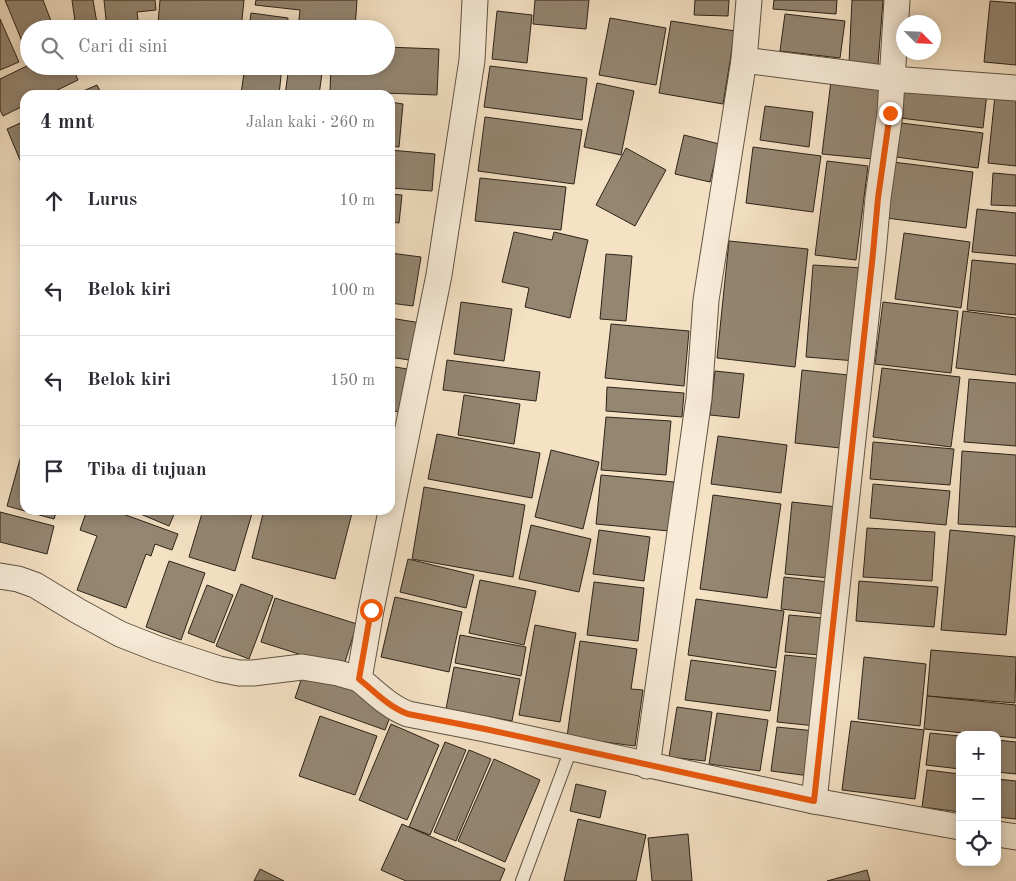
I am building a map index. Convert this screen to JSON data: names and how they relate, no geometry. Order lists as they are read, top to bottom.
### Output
{
  "north": "bottom right",
  "page": {
    "search": "Cari di sini",
    "heading": ["4 mnt", "Jalan kaki · 260 m"],
    "list": [
      ["Lurus", "10 m"],
      ["Belok kiri", "100 m"],
      ["Belok kiri", "150 m"],
      "Tiba di tujuan"
    ],
    "map_buttons": ["+", "−"]
  }
}
